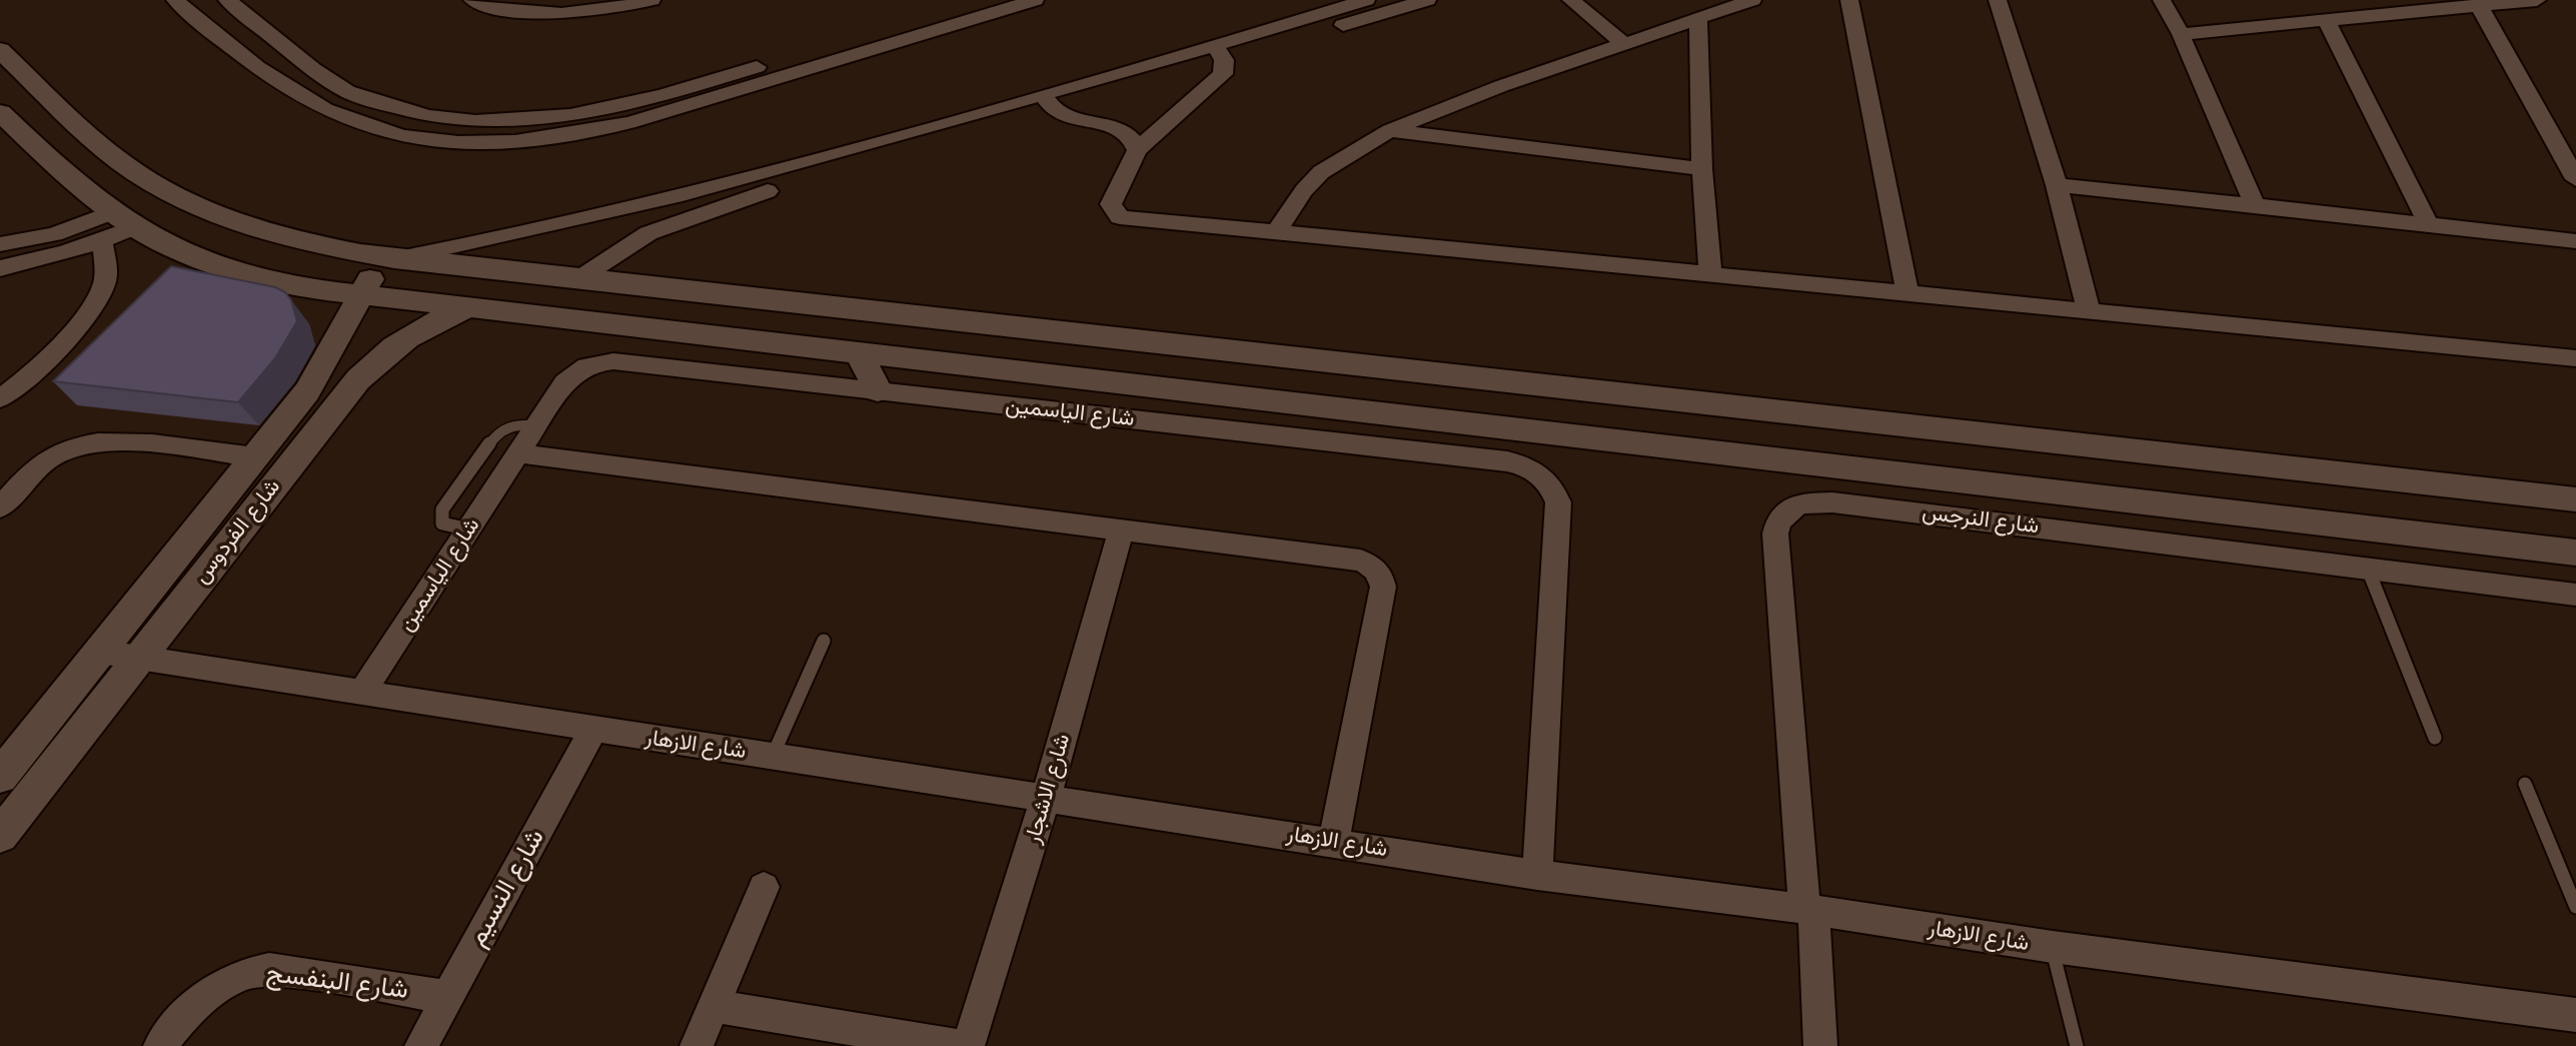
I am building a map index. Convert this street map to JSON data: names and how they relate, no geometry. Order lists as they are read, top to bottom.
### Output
{
  "streets": {
    "street": [
      "شارع الياسمين",
      "شارع النرجس",
      "شارع الفردوس",
      "شارع الازهار",
      "شارع الاشجار",
      "شارع النسيم",
      "شارع البنفسج"
    ]
  },
  "crossings": [
    ["شارع الياسمين", "شارع الازهار"],
    ["شارع النرجس", "شارع الازهار"],
    ["شارع الفردوس", "شارع الازهار"],
    ["شارع الازهار", "شارع الاشجار"],
    ["شارع الازهار", "شارع النسيم"],
    ["شارع النسيم", "شارع البنفسج"]
  ]
}
